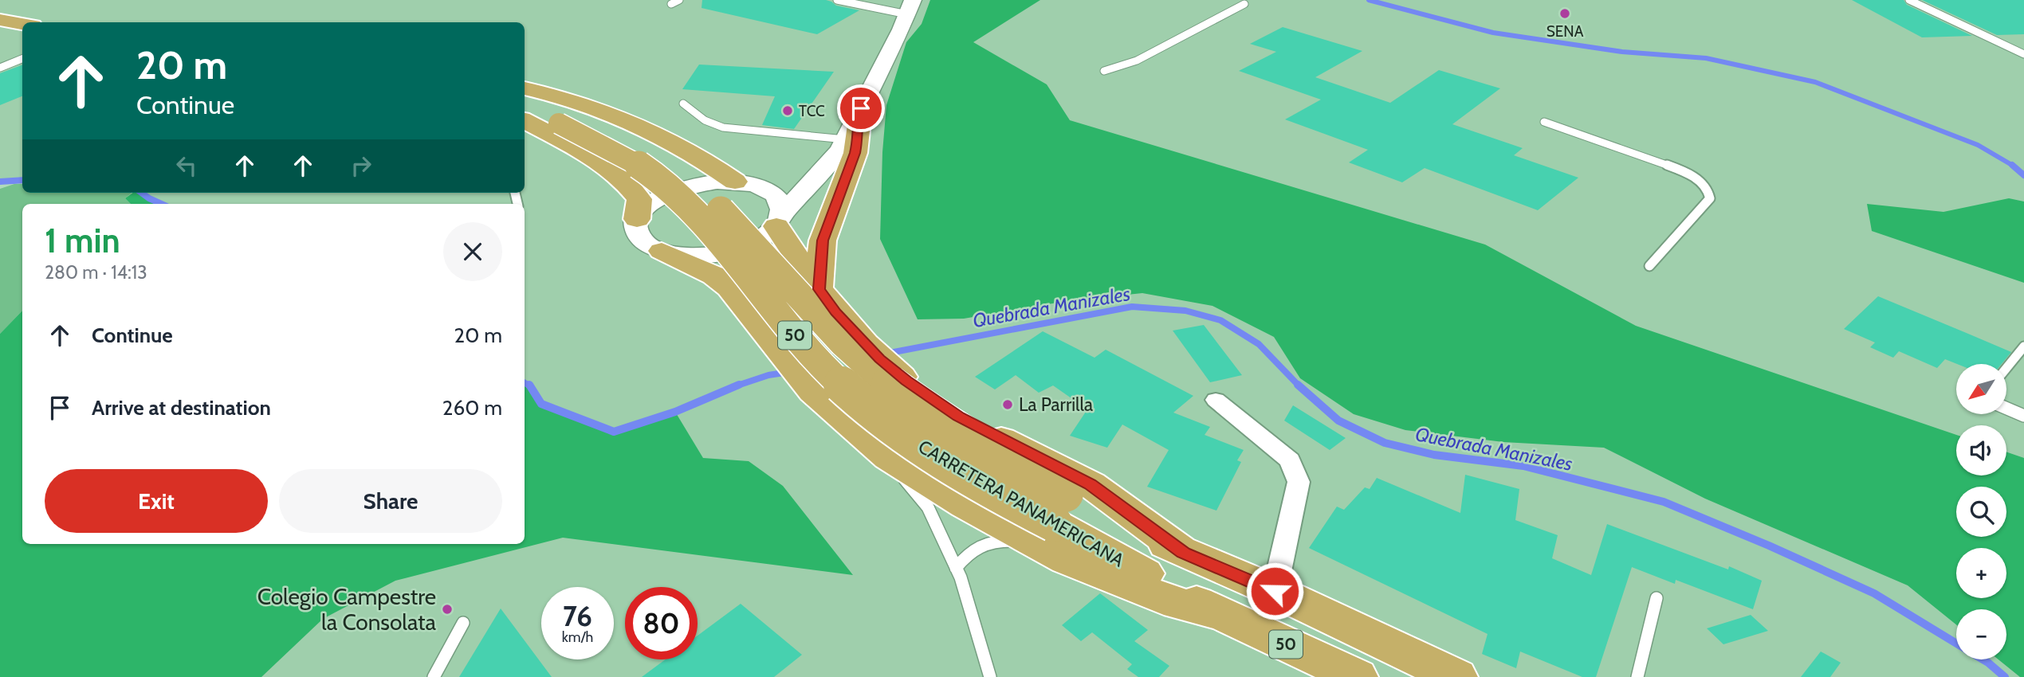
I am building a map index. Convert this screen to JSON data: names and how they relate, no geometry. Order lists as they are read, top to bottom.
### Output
{
  "streets": {
    "highway": ["50", "CARRETERA PANAMERICANA"]
  },
  "water": ["Quebrada Manizales"],
  "places": [
    "SENA",
    "TCC",
    "La Parrilla",
    "Colegio Campestre la Consolata"
  ],
  "north": "bottom left",
  "page": {
    "turn": ["20 m", "Continue"],
    "heading": ["1 min", "280 m · 14:13"],
    "list": [
      {
        "name": "Continue",
        "value": "20 m"
      },
      {
        "name": "Arrive at destination",
        "value": "260 m"
      }
    ],
    "map_buttons": ["+", "−"],
    "buttons": ["Exit", "Share"],
    "speed": "76 km/h",
    "limit": "80"
  }
}
